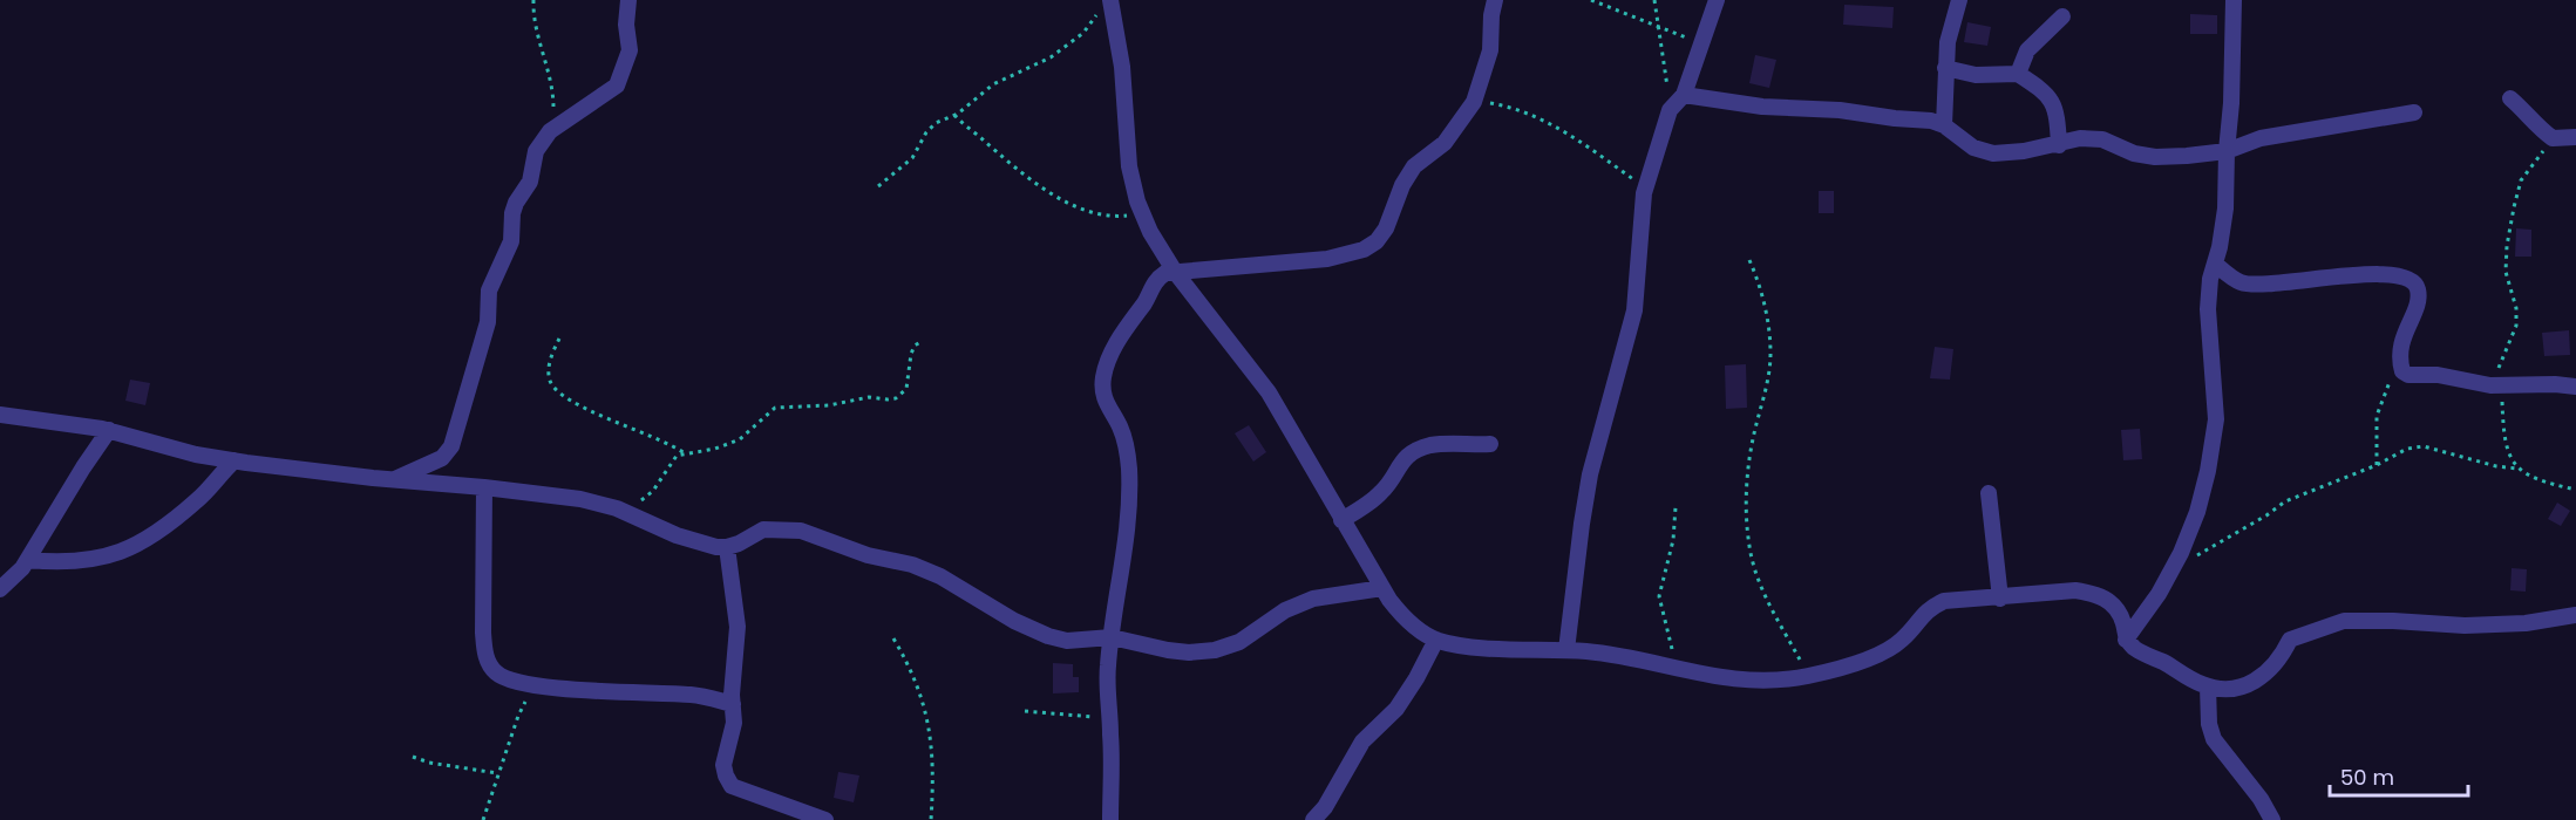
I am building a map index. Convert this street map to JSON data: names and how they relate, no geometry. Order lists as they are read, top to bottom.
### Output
{
  "scale_bar": "50 m"
}
